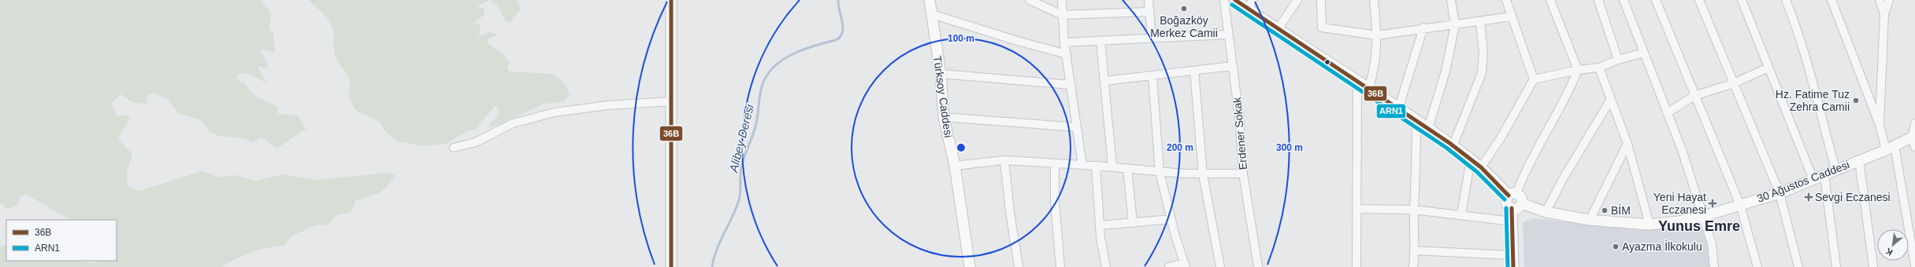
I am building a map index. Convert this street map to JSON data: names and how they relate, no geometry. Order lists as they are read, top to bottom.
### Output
{
  "streets": {
    "main road": ["Türksoy Caddesi", "30 Ağustos Caddesi"],
    "street": ["Erdener Sokak"]
  },
  "districts": ["Yunus Emre"],
  "water": ["Alibey Deresi"],
  "places": {
    "other": [
      "Boğazköy Merkez Camii",
      "Hz. Fatime Tuz Zehra Camii",
      "BİM",
      "Ayazma İlkokulu"
    ],
    "health": ["Sevgi Eczanesi", "Yeni Hayat Eczanesi"]
  },
  "lines": ["transit line 36B", "transit line ARN1"],
  "legend": ["36B", "ARN1"],
  "north": "bottom left",
  "rings": ["100 m", "200 m", "300 m"]
}
